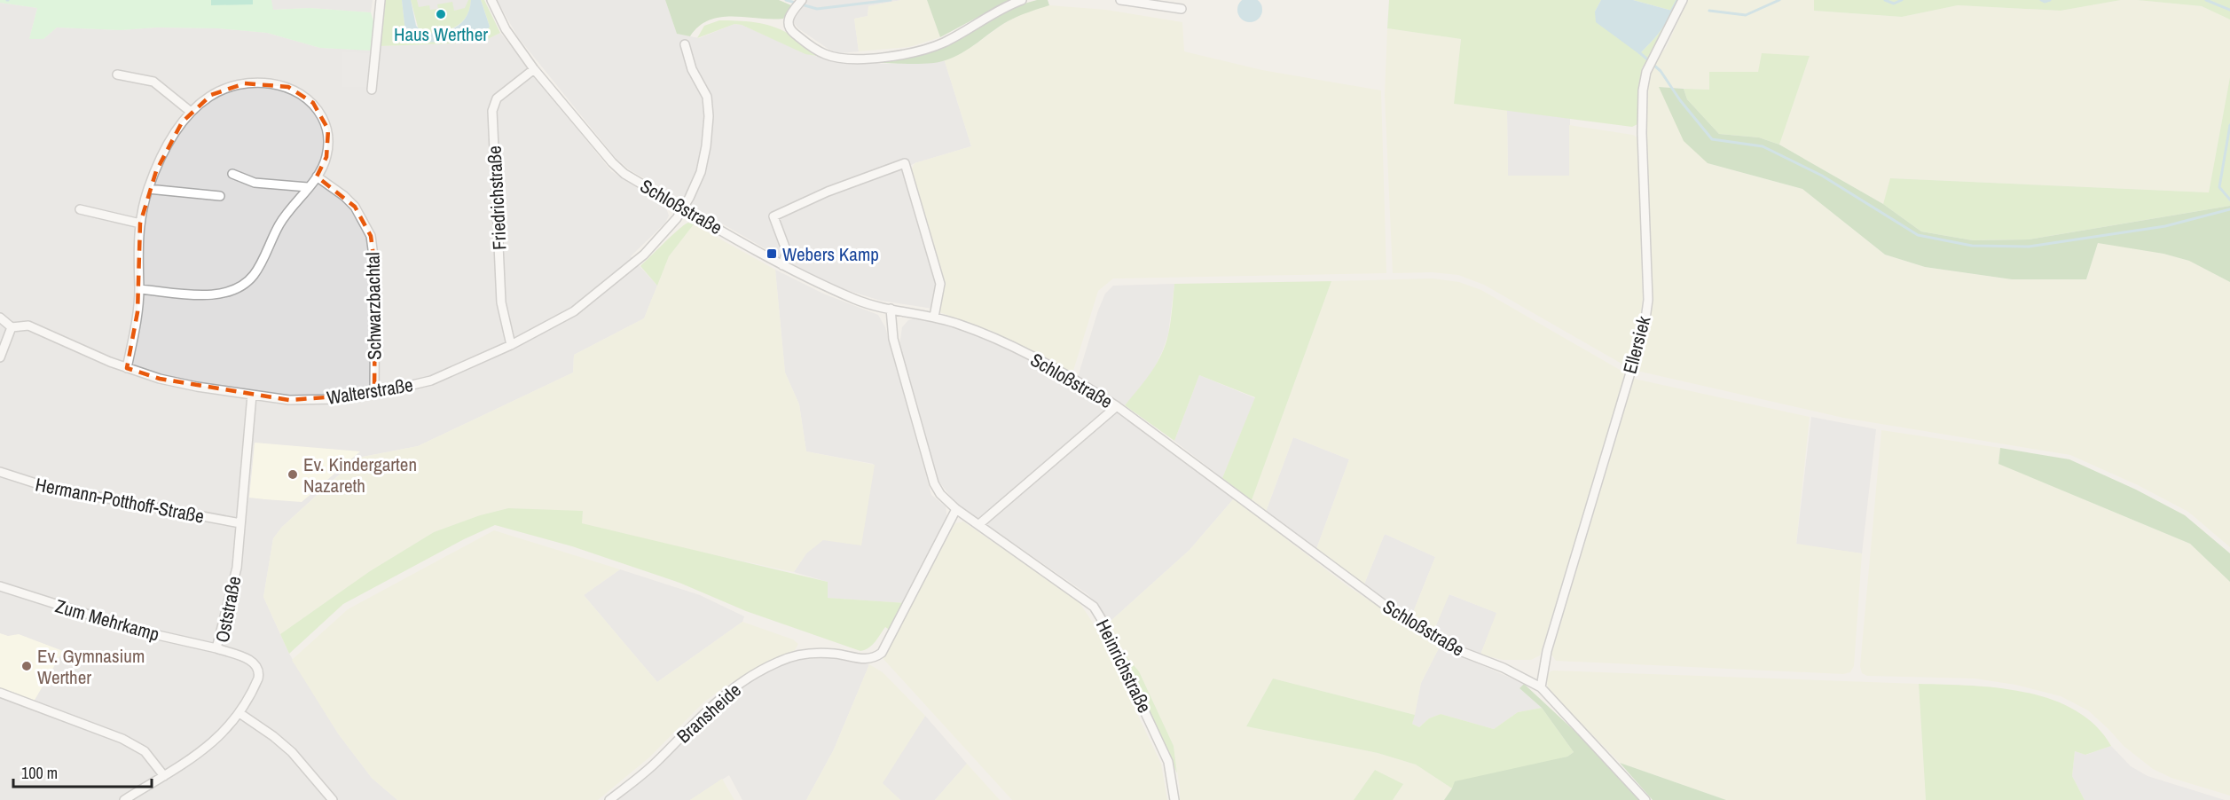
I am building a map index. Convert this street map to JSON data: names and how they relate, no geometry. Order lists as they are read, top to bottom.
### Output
{
  "streets": {
    "street": [
      "Friedrichstraße",
      "Schloßstraße",
      "Schwarzbachtal",
      "Ellersiek",
      "Walterstraße",
      "Hermann-Potthoff-Straße",
      "Oststraße",
      "Zum Mehrkamp",
      "Heinrichstraße",
      "Bransheide"
    ]
  },
  "crossings": [
    ["Friedrichstraße", "Schloßstraße"],
    ["Friedrichstraße", "Walterstraße"],
    ["Schloßstraße", "Ellersiek"],
    ["Schloßstraße", "Walterstraße"],
    ["Schloßstraße", "Heinrichstraße"],
    ["Schwarzbachtal", "Walterstraße"],
    ["Walterstraße", "Oststraße"],
    ["Hermann-Potthoff-Straße", "Oststraße"],
    ["Oststraße", "Zum Mehrkamp"],
    ["Heinrichstraße", "Bransheide"]
  ],
  "places": {
    "other": ["Haus Werther", "Ev. Kindergarten Nazareth", "Ev. Gymnasium Werther"],
    "transit": ["Webers Kamp"]
  },
  "scale_bar": "100 m"
}
